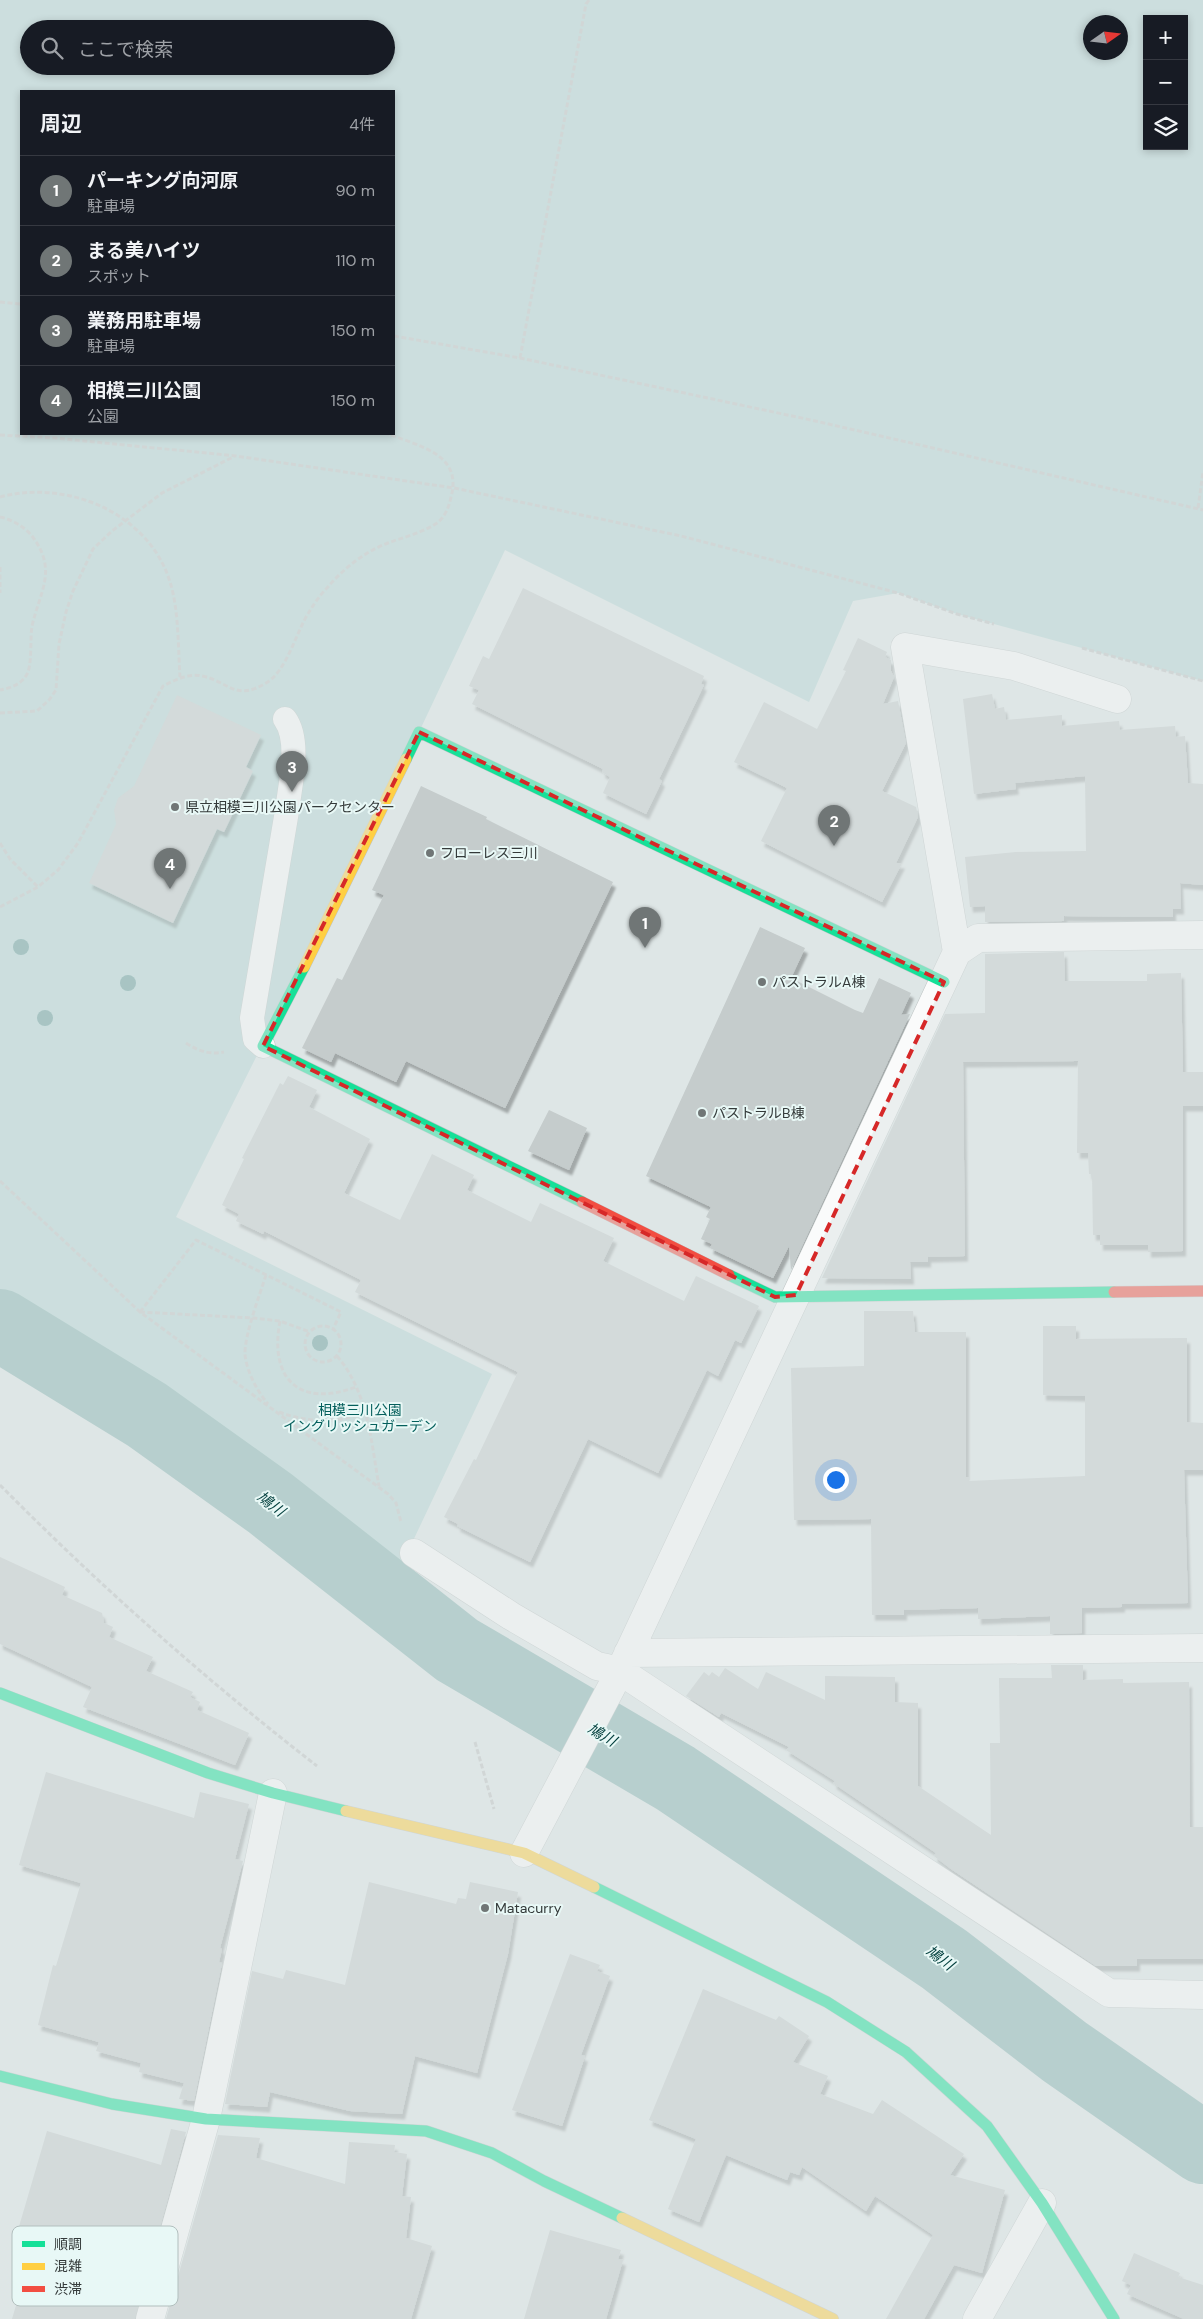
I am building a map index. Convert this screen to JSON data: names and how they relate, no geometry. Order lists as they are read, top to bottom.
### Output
{
  "water": ["鳩川"],
  "parks": ["相模三川公園 イングリッシュガーデン"],
  "places": [
    "県立相模三川公園パークセンター",
    "フローレス三川",
    "パストラルA棟",
    "パストラルB棟",
    "Matacurry"
  ],
  "legend": ["順調", "混雑", "渋滞"],
  "north": "right",
  "page": {
    "map_buttons": ["+", "−"],
    "search": "ここで検索",
    "heading": ["周辺", "4件"],
    "list": [
      {
        "mark": "1",
        "name": "パーキング向河原",
        "note": "駐車場",
        "value": "90 m"
      },
      {
        "mark": "2",
        "name": "まる美ハイツ",
        "note": "スポット",
        "value": "110 m"
      },
      {
        "mark": "3",
        "name": "業務用駐車場",
        "note": "駐車場",
        "value": "150 m"
      },
      {
        "mark": "4",
        "name": "相模三川公園",
        "note": "公園",
        "value": "150 m"
      }
    ],
    "pins": [
      "3",
      "2",
      "4",
      "1"
    ]
  }
}
